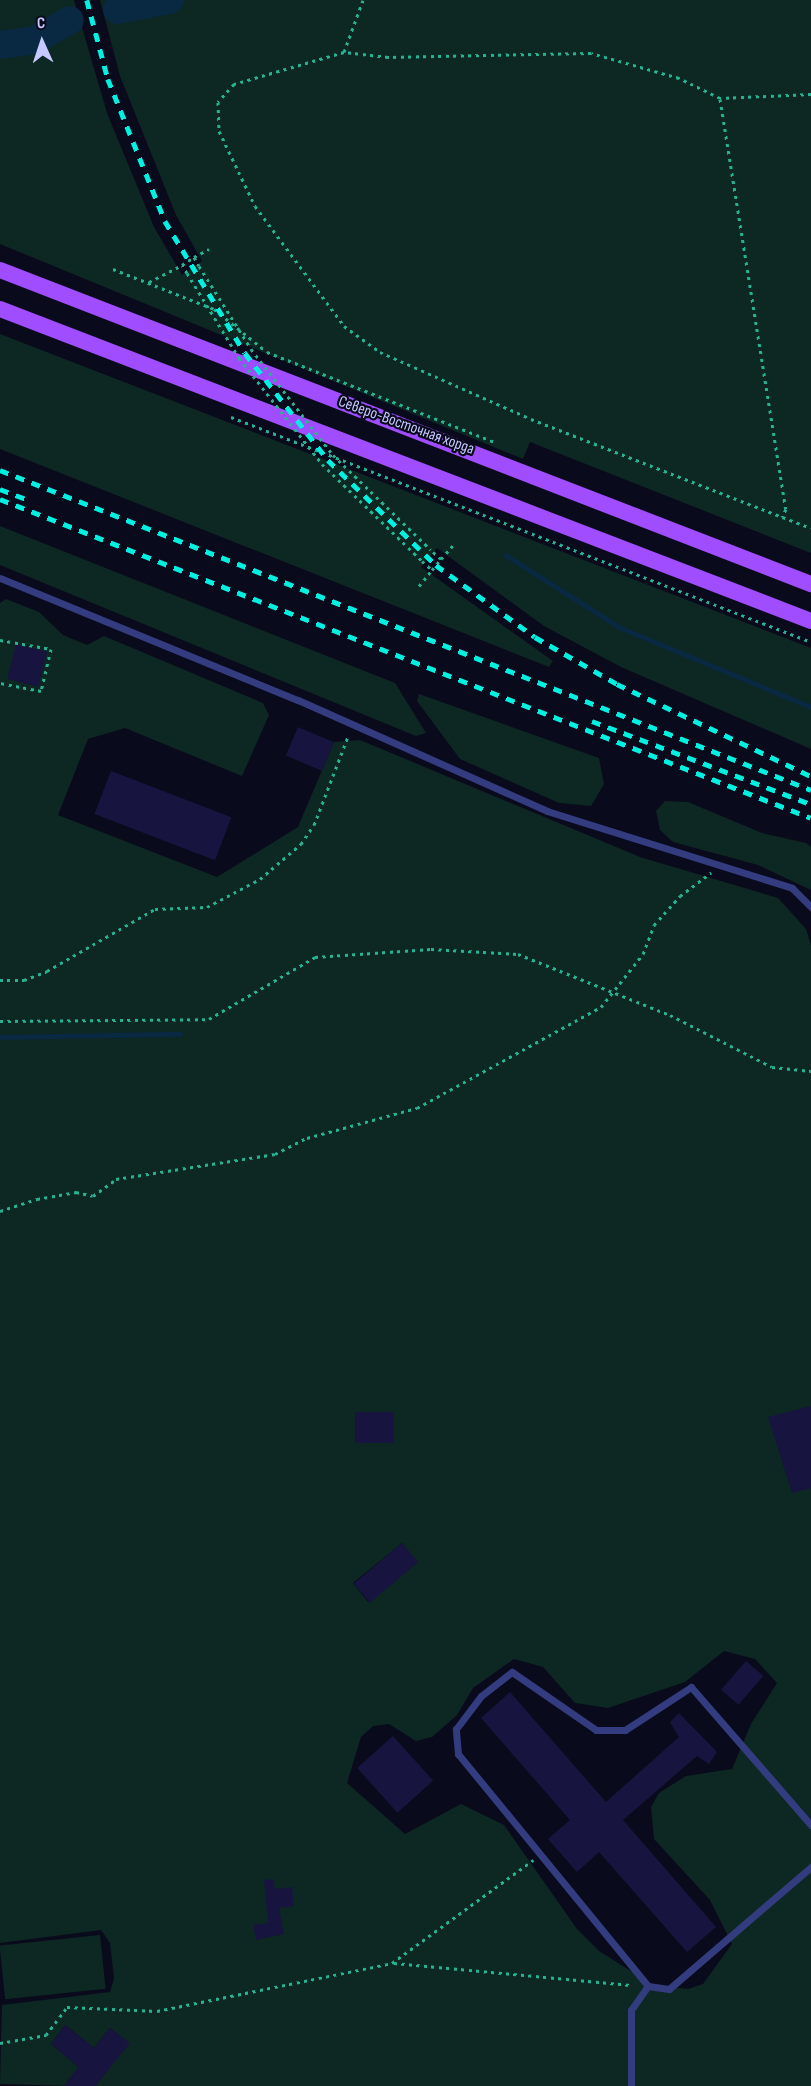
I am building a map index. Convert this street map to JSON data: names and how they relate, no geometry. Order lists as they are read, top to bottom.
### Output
{
  "streets": {
    "main road": ["Северо-Восточная хорда"]
  },
  "north": "top"
}
